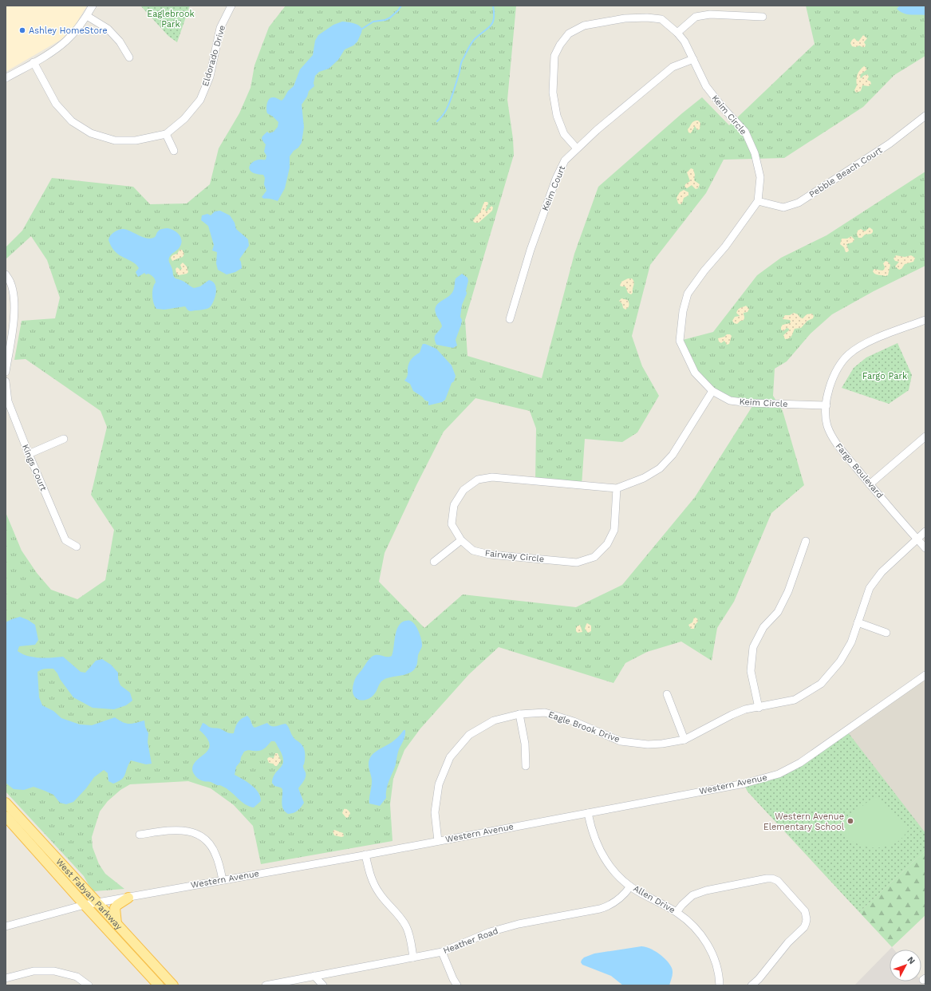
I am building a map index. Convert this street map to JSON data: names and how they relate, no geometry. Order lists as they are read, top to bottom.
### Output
{
  "streets": {
    "main road": ["West Fabyan Parkway"],
    "street": [
      "Eldorado Drive",
      "Keim Circle",
      "Pebble Beach Court",
      "Keim Court",
      "Kings Court",
      "Fargo Boulevard",
      "Fairway Circle",
      "Eagle Brook Drive",
      "Western Avenue",
      "Allen Drive",
      "Heather Road"
    ]
  },
  "crossings": [
    ["Keim Circle", "Pebble Beach Court"],
    ["Keim Circle", "Keim Court"],
    ["Keim Circle", "Fargo Boulevard"],
    ["Keim Circle", "Fairway Circle"],
    ["Fargo Boulevard", "Eagle Brook Drive"],
    ["Eagle Brook Drive", "Western Avenue"],
    ["Western Avenue", "West Fabyan Parkway"],
    ["Western Avenue", "Allen Drive"],
    ["Allen Drive", "Heather Road"]
  ],
  "parks": ["Eaglebrook Park", "Fargo Park"],
  "places": ["Ashley HomeStore", "Western Avenue Elementary School"],
  "north": "top right"
}
